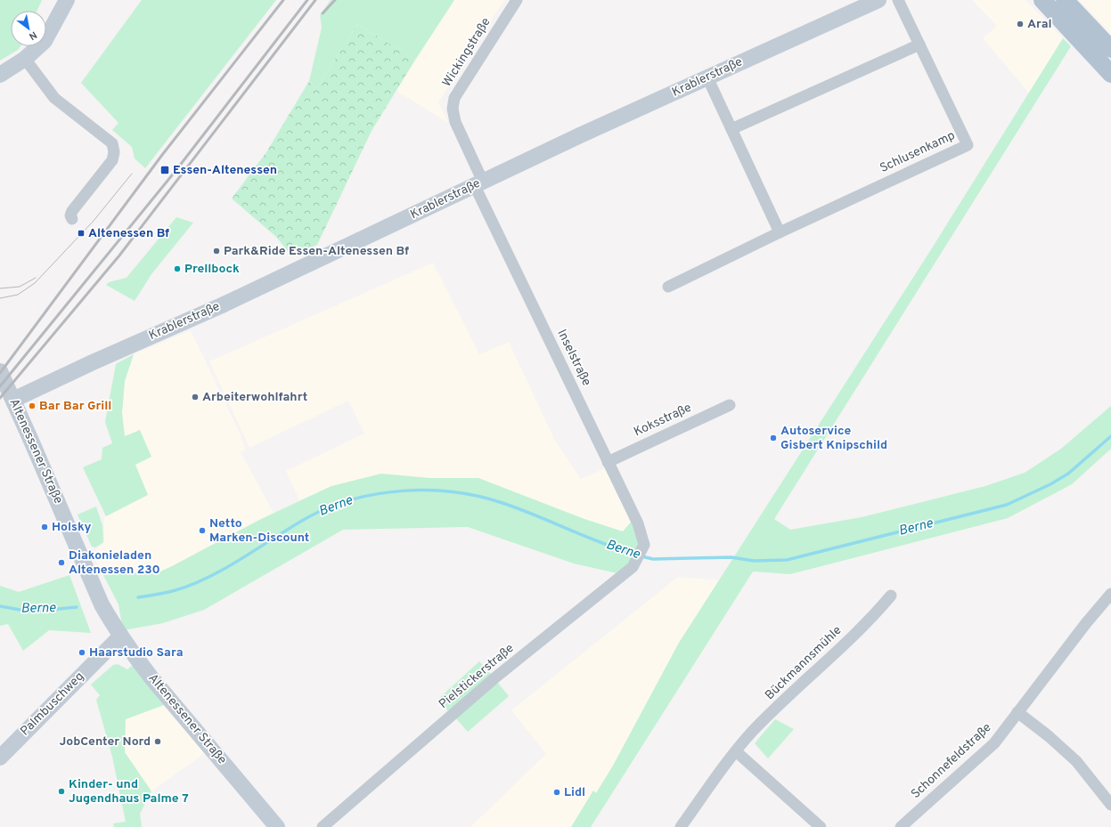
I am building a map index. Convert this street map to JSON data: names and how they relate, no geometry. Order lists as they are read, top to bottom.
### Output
{
  "streets": {
    "street": [
      "Wickingstraße",
      "Krablerstraße",
      "Schlusenkamp",
      "Inselstraße",
      "Koksstraße",
      "Altenessener Straße",
      "Bückmannsmühle",
      "Pielstickerstraße",
      "Palmbuschweg",
      "Schonnefeldstraße"
    ]
  },
  "crossings": [
    ["Wickingstraße", "Krablerstraße"],
    ["Wickingstraße", "Inselstraße"],
    ["Krablerstraße", "Inselstraße"],
    ["Krablerstraße", "Altenessener Straße"],
    ["Inselstraße", "Koksstraße"],
    ["Inselstraße", "Pielstickerstraße"],
    ["Altenessener Straße", "Palmbuschweg"]
  ],
  "water": ["Berne"],
  "places": {
    "other": [
      "Aral",
      "Park&Ride Essen-Altenessen Bf",
      "Prellbock",
      "Arbeiterwohlfahrt",
      "Bar Bar Grill",
      "Autoservice Gisbert Knipschild",
      "Holsky",
      "Netto Marken-Discount",
      "Diakonieladen Altenessen 230",
      "Haarstudio Sara",
      "JobCenter Nord",
      "Kinder- und Jugendhaus Palme 7",
      "Lidl"
    ],
    "transit": ["Essen-Altenessen", "Altenessen Bf"]
  },
  "north": "bottom right"
}
